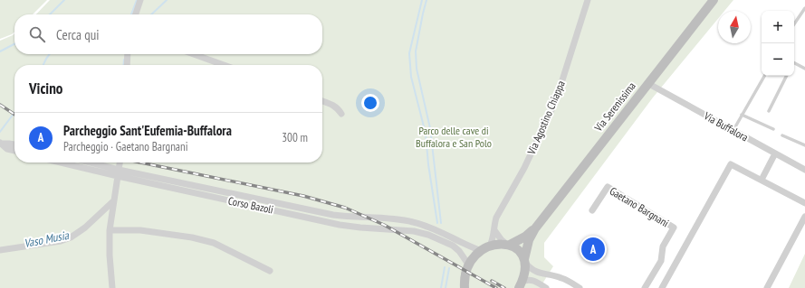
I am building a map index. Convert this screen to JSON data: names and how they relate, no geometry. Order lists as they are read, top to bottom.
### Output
{
  "streets": {
    "main road": ["Via Serenissima"],
    "street": [
      "Via Agostino Chiappa",
      "Via Buffalora",
      "Corso Bazoli",
      "Gaetano Bargnani"
    ]
  },
  "crossings": [
    ["Via Serenissima", "Via Agostino Chiappa"],
    ["Via Serenissima", "Via Buffalora"],
    ["Via Serenissima", "Corso Bazoli"]
  ],
  "water": ["Vaso Musia"],
  "parks": ["Parco delle cave di Buffalora e San Polo"],
  "north": "top",
  "page": {
    "map_buttons": ["+", "−"],
    "search": "Cerca qui",
    "heading": "Vicino",
    "list": [
      {
        "mark": "A",
        "name": "Parcheggio Sant'Eufemia-Buffalora",
        "note": "Parcheggio · Gaetano Bargnani",
        "value": "300 m"
      }
    ],
    "pins": "A"
  }
}
